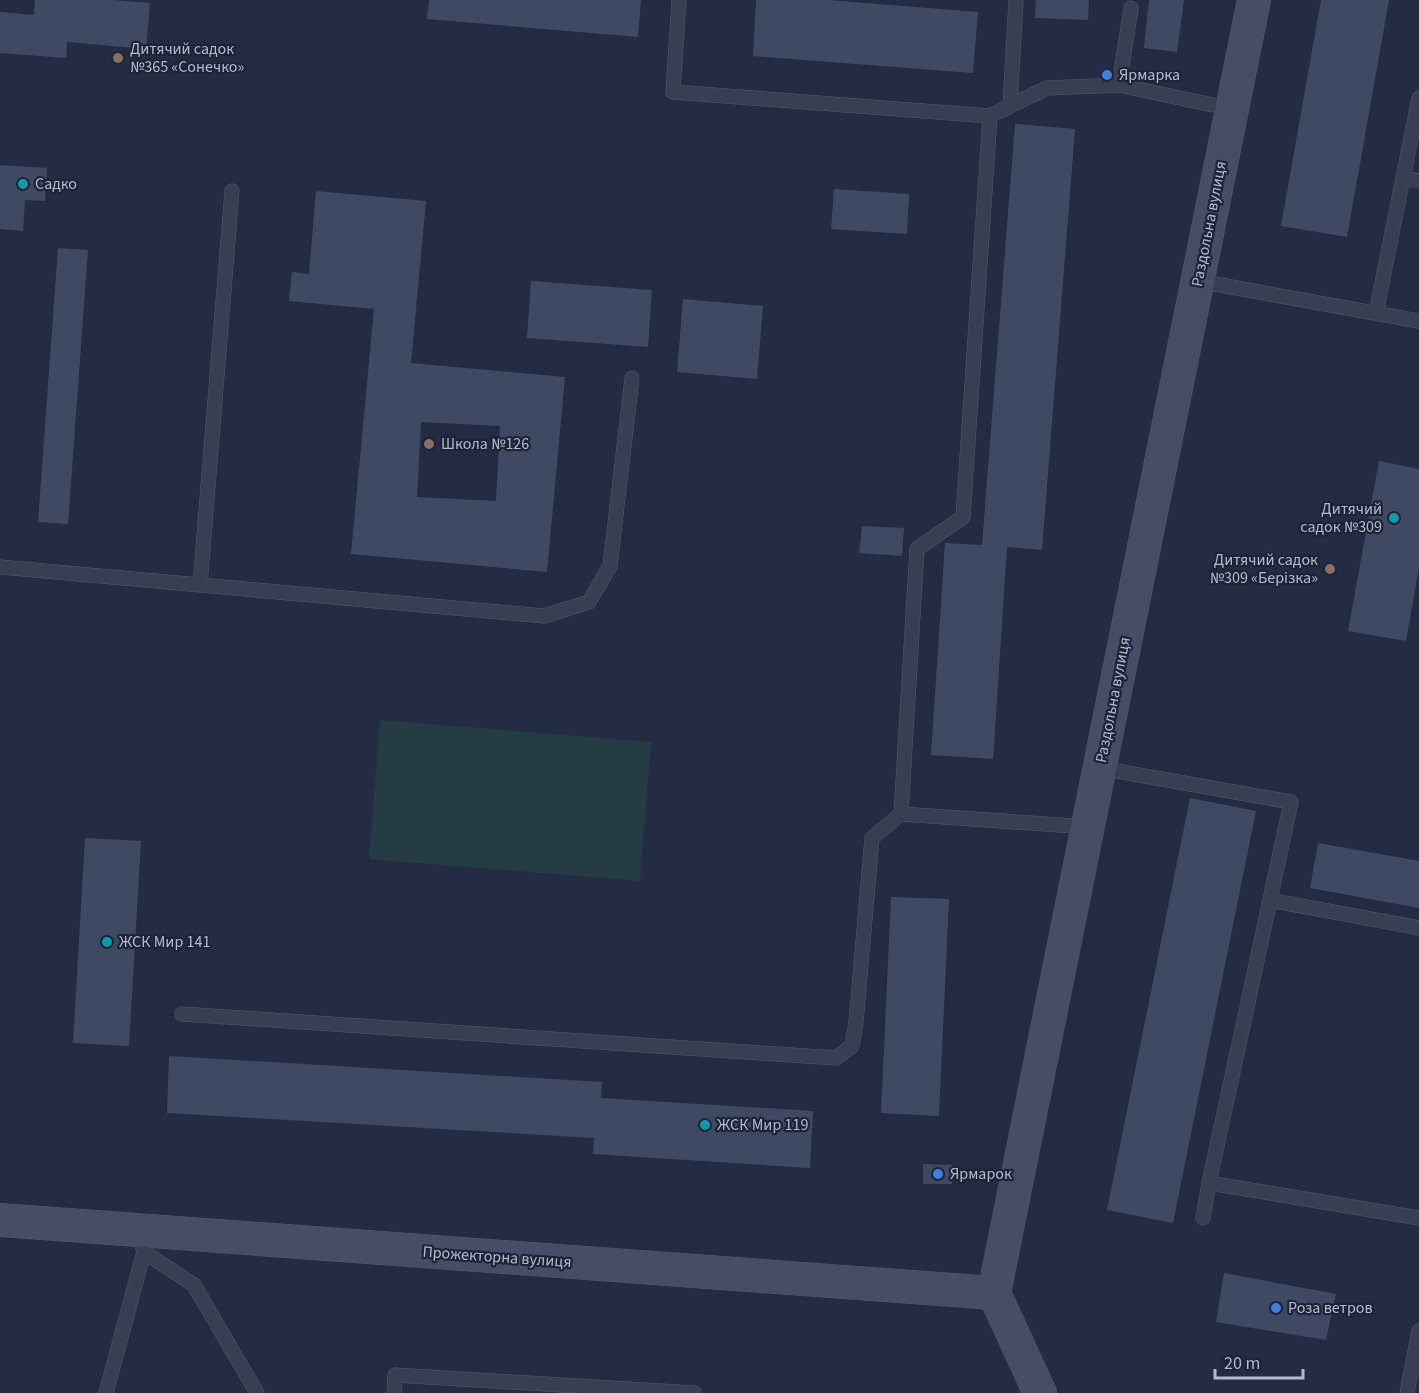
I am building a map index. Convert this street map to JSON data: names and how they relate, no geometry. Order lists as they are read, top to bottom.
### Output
{
  "streets": {
    "street": ["Раздольна вулиця", "Прожекторна вулиця"]
  },
  "crossings": [
    ["Раздольна вулиця", "Прожекторна вулиця"]
  ],
  "places": [
    "Дитячий садок №365 «Сонечко»",
    "Ярмарка",
    "Садко",
    "Школа №126",
    "Дитячий садок №309",
    "Дитячий садок №309 «Берізка»",
    "ЖСК Мир 141",
    "ЖСК Мир 119",
    "Ярмарок",
    "Роза ветров"
  ],
  "scale_bar": "20 m"
}
